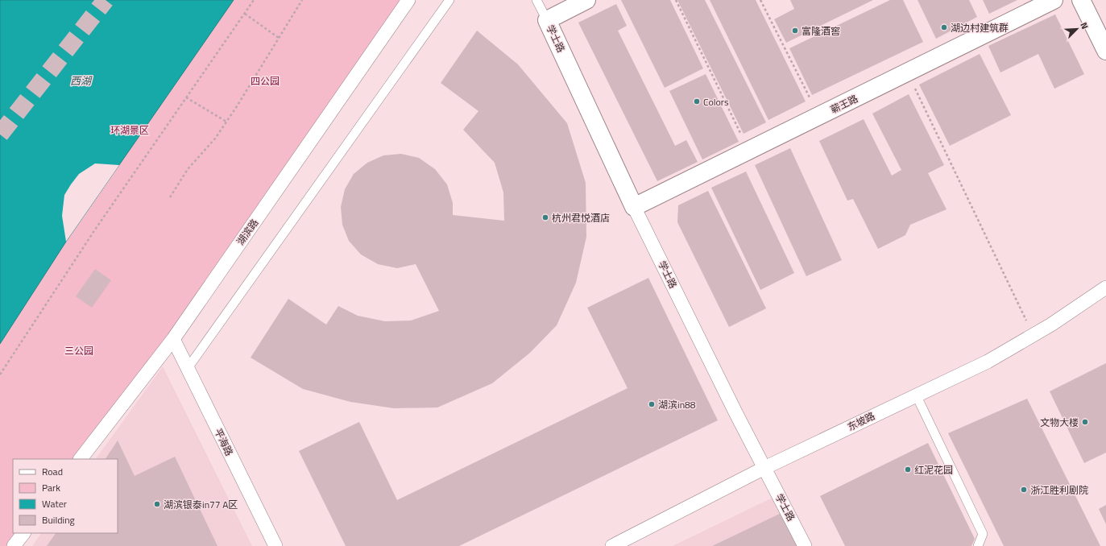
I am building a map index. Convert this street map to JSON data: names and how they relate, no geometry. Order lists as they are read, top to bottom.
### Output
{
  "streets": {
    "street": [
      "学士路",
      "蕲王路",
      "湖滨路",
      "东坡路",
      "平海路"
    ]
  },
  "crossings": [
    ["学士路", "蕲王路"],
    ["学士路", "东坡路"],
    ["湖滨路", "平海路"]
  ],
  "water": ["西湖"],
  "parks": ["四公园", "环湖景区", "三公园"],
  "places": [
    "湖边村建筑群",
    "富隆酒窖",
    "Colors",
    "杭州君悦酒店",
    "湖滨in88",
    "文物大楼",
    "红泥花园",
    "浙江胜利剧院",
    "湖滨银泰in77 A区"
  ],
  "legend": [
    "Road",
    "Park",
    "Water",
    "Building"
  ],
  "north": "top right"
}
